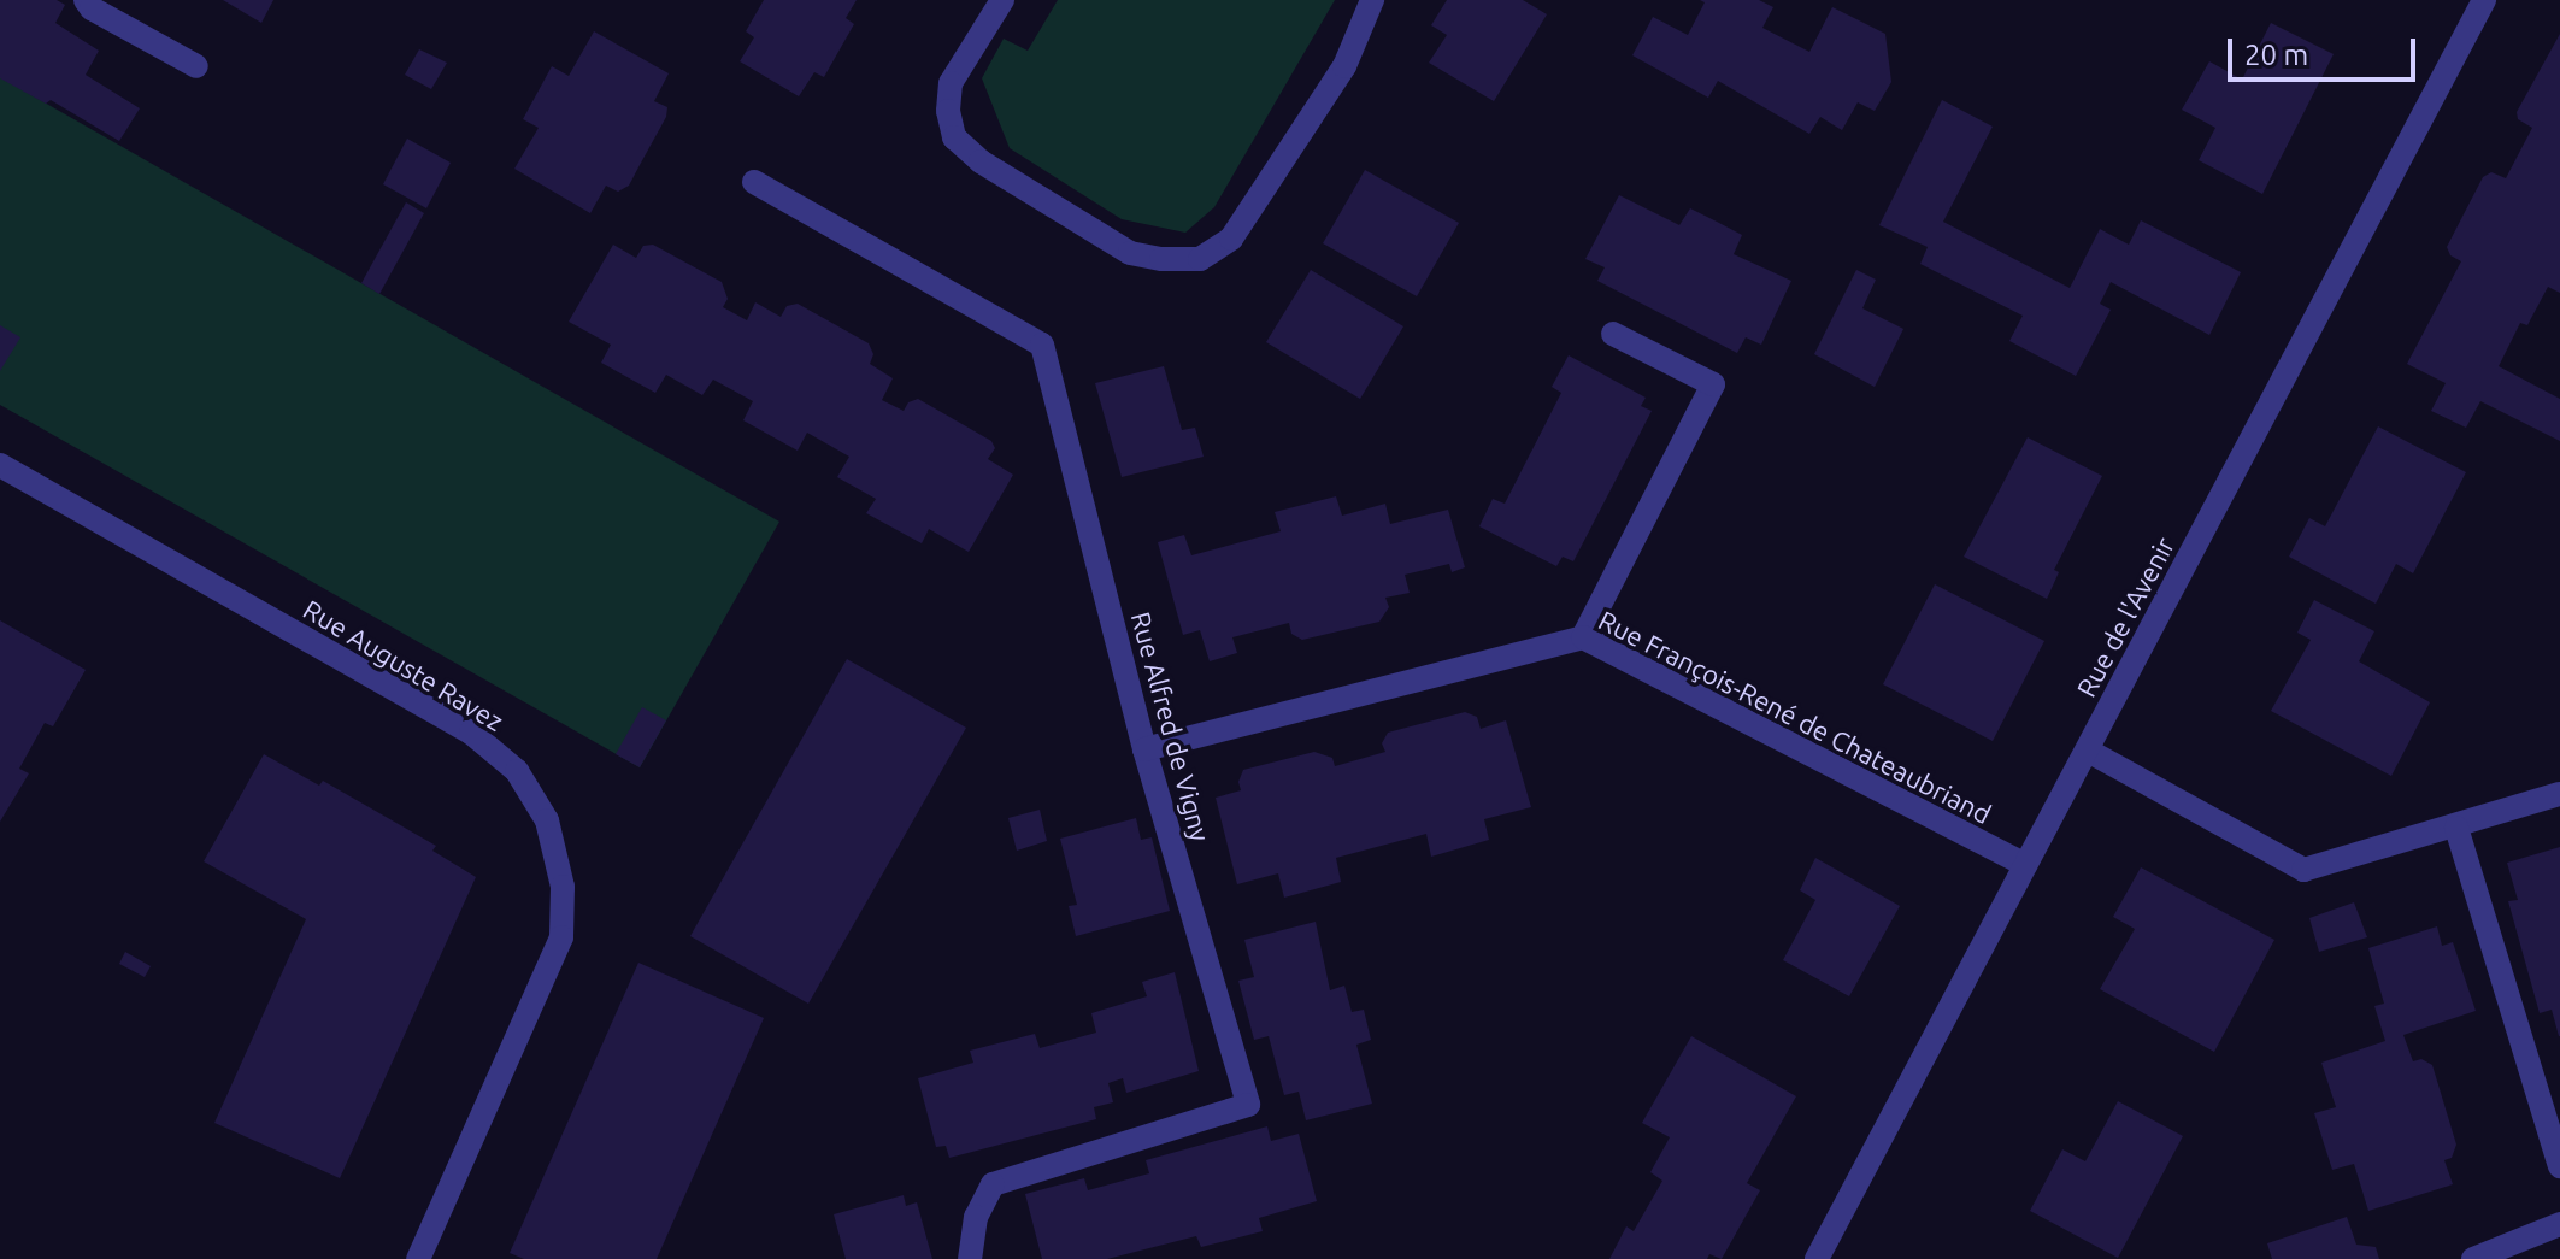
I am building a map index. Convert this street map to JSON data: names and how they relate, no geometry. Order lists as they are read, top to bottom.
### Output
{
  "streets": {
    "street": [
      "Rue de l'Avenir",
      "Rue Auguste Ravez",
      "Rue François-René de Chateaubriand",
      "Rue Alfred de Vigny"
    ]
  },
  "crossings": [
    ["Rue de l'Avenir", "Rue François-René de Chateaubriand"],
    ["Rue François-René de Chateaubriand", "Rue Alfred de Vigny"]
  ],
  "scale_bar": "20 m"
}
